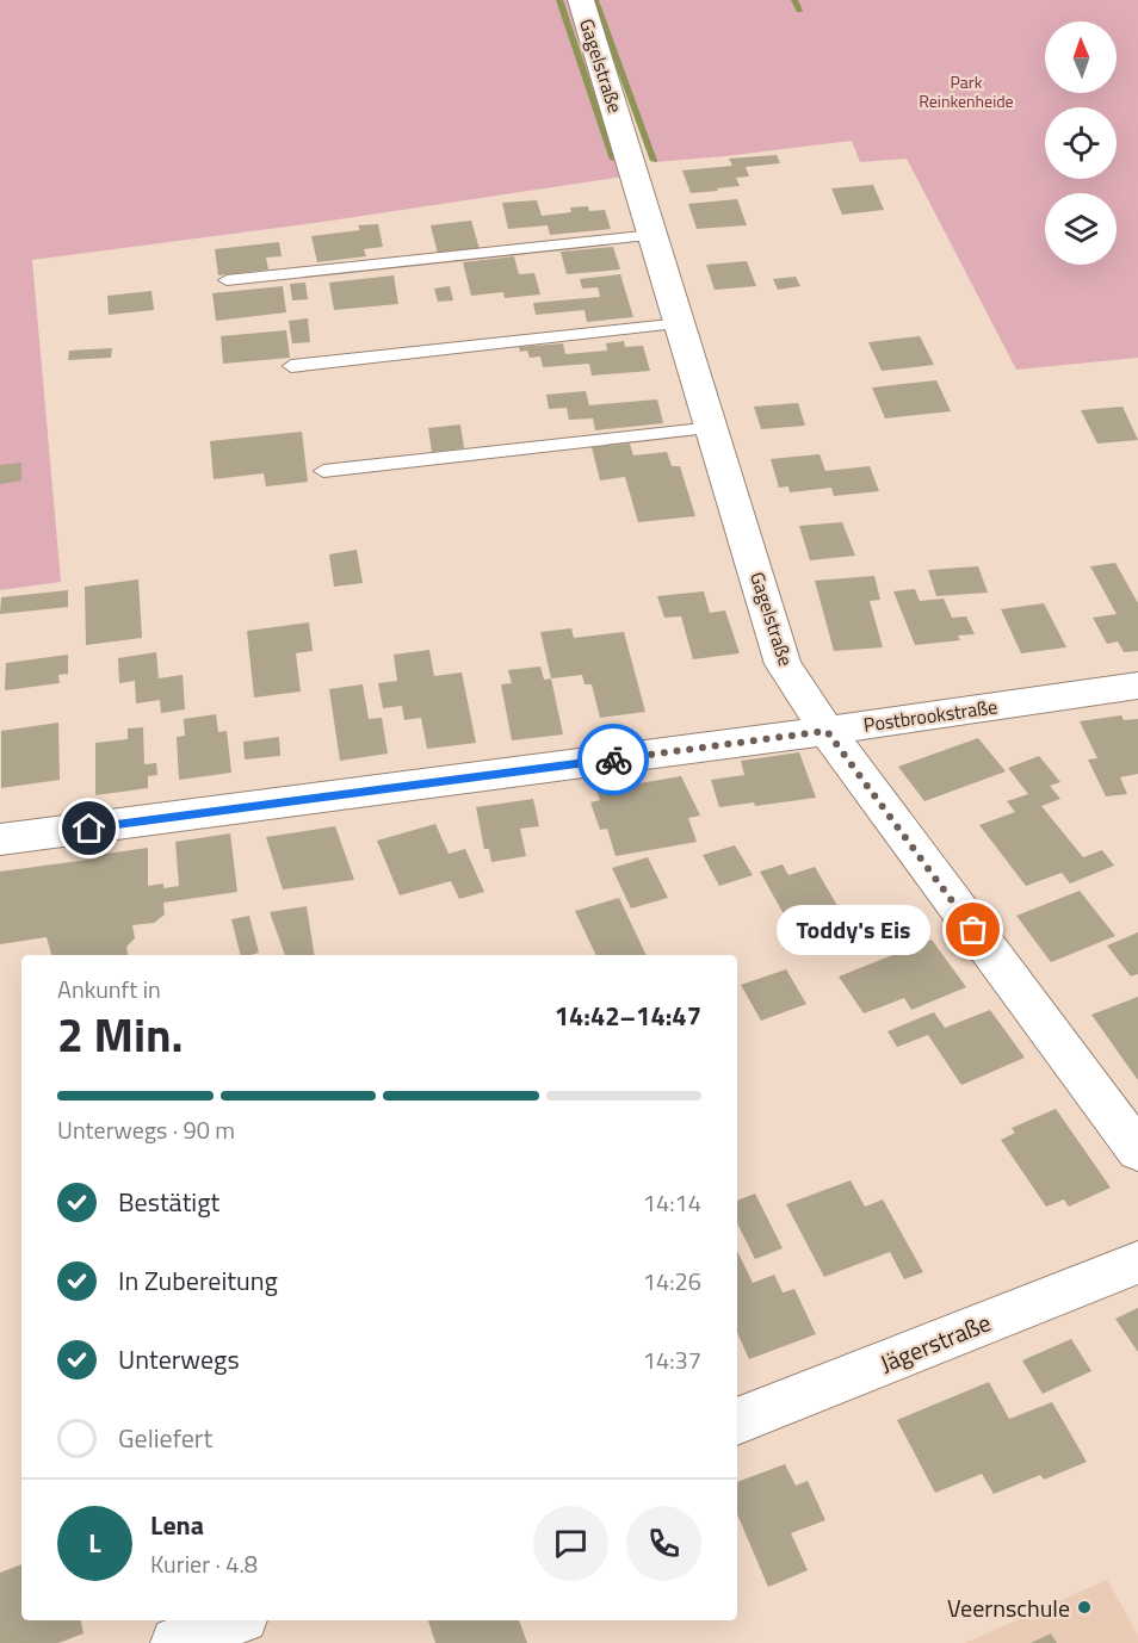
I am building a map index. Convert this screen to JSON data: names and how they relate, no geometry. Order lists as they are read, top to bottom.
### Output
{
  "streets": {
    "street": ["Gagelstraße", "Postbrookstraße", "Jägerstraße"]
  },
  "crossings": [
    ["Gagelstraße", "Postbrookstraße"]
  ],
  "parks": ["Park Reinkenheide"],
  "places": ["Toddy's Eis", "Veernschule"],
  "north": "top",
  "page": {
    "bubble": "Toddy's Eis",
    "heading": ["2 Min.", "Ankunft in", "14:42–14:47"],
    "panel": ["Lena", "Kurier · 4.8"],
    "bar": "Unterwegs · 90 m",
    "list": [
      ["Bestätigt", "14:14"],
      ["In Zubereitung", "14:26"],
      ["Unterwegs", "14:37"],
      "Geliefert"
    ],
    "round": "L"
  }
}
